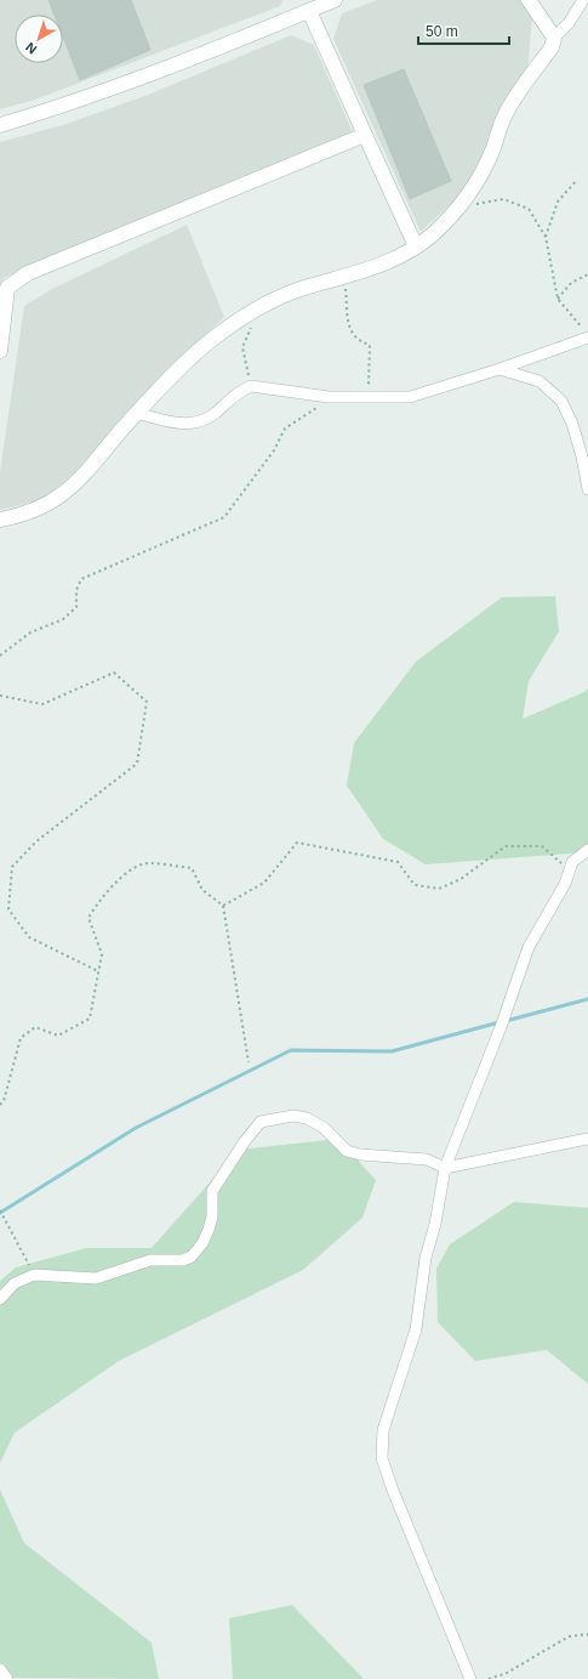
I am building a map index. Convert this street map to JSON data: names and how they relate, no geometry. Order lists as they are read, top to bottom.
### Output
{
  "scale_bar": "50 m",
  "north": "bottom left"
}
